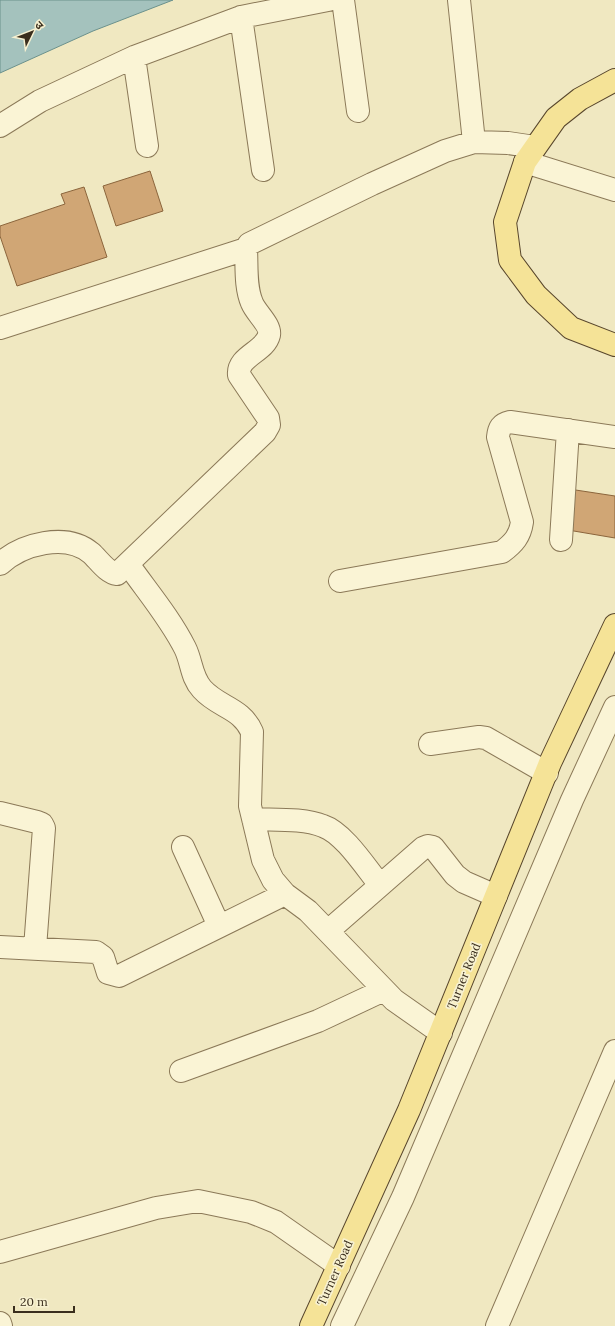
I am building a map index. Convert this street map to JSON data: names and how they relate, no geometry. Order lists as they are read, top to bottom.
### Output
{
  "streets": {
    "main road": ["Turner Road"]
  },
  "scale_bar": "20 m",
  "north": "top right"
}
